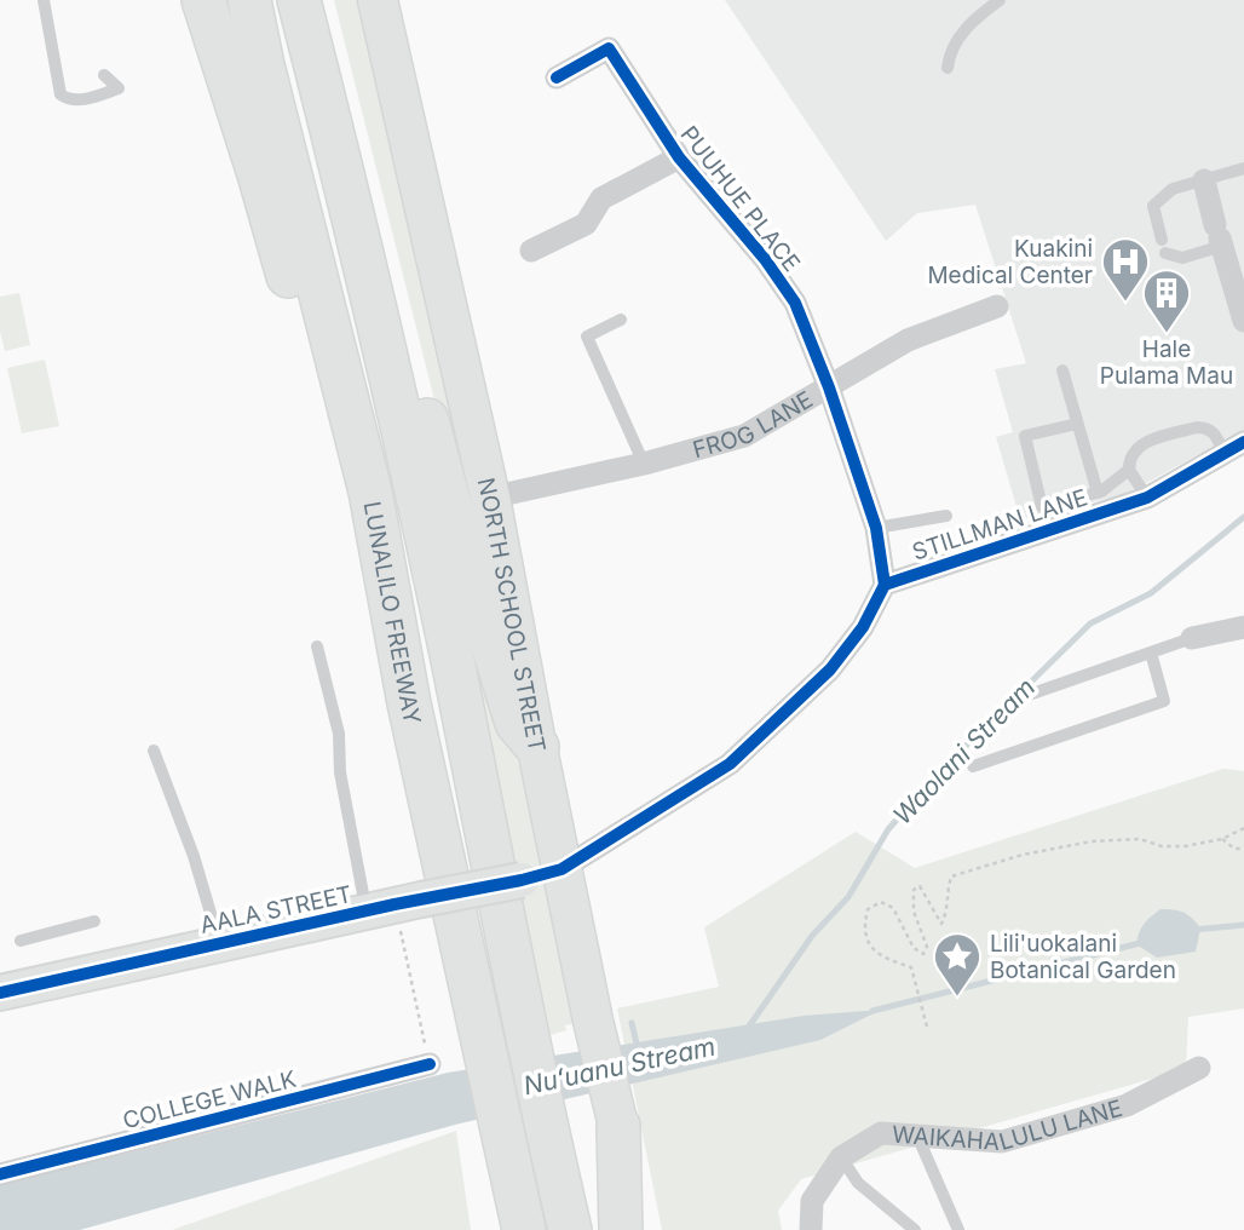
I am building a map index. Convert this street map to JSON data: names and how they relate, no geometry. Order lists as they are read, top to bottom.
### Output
{
  "streets": {
    "highway": ["LUNALILO FREEWAY"],
    "main road": ["NORTH SCHOOL STREET"],
    "street": [
      "PUUHUE PLACE",
      "FROG LANE",
      "STILLMAN LANE",
      "AALA STREET",
      "COLLEGE WALK",
      "WAIKAHALULU LANE"
    ]
  },
  "crossings": [
    ["PUUHUE PLACE", "FROG LANE"],
    ["PUUHUE PLACE", "STILLMAN LANE"],
    ["FROG LANE", "NORTH SCHOOL STREET"],
    ["NORTH SCHOOL STREET", "AALA STREET"]
  ],
  "water": ["Waolani Stream", "Nuʻuanu Stream"],
  "places": {
    "hospital": ["Kuakini Medical Center"],
    "building": ["Hale Pulama Mau"],
    "place": ["Lili'uokalani Botanical Garden"]
  }
}
